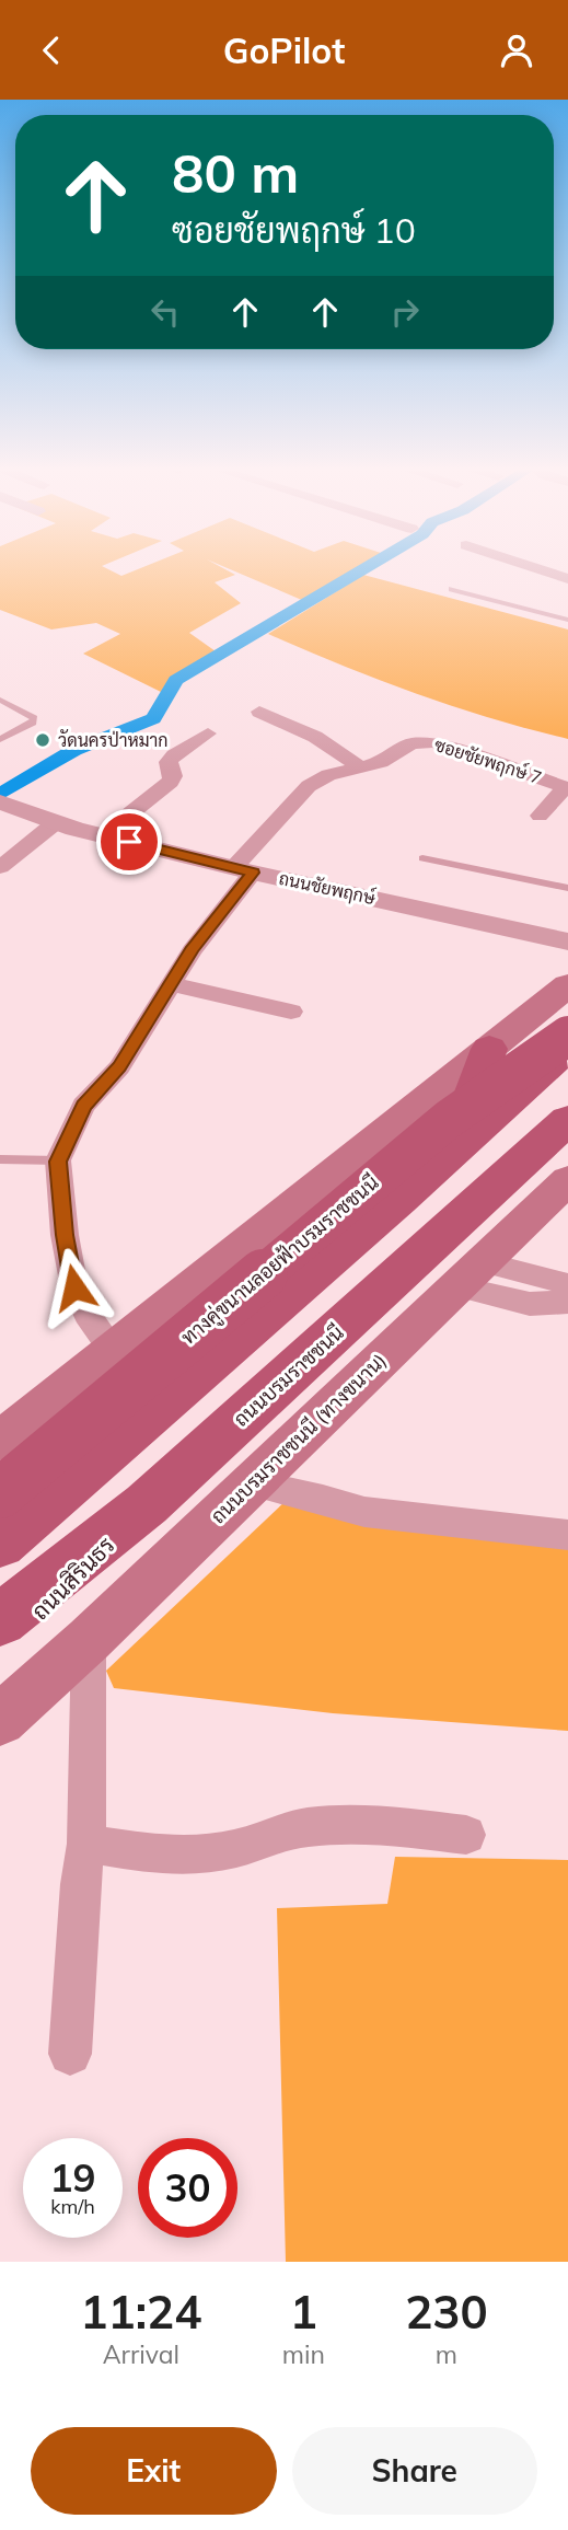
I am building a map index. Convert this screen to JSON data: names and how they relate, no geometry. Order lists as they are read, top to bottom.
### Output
{
  "streets": {
    "main road": [
      "ทางคู่ขนานลอยฟ้าบรมราชชนนี",
      "ถนนบรมราชชนนี",
      "ถนนบรมราชชนนี (ทางขนาน)",
      "ถนนสิรินธร"
    ],
    "street": ["ซอยชัยพฤกษ์ 7", "ถนนชัยพฤกษ์"]
  },
  "crossings": [
    ["ซอยชัยพฤกษ์ 7", "ถนนชัยพฤกษ์"],
    ["ถนนบรมราชชนนี", "ถนนสิรินธร"],
    ["ถนนบรมราชชนนี (ทางขนาน)", "ถนนสิรินธร"]
  ],
  "places": ["วัดนครป่าหมาก"],
  "page": {
    "header": "GoPilot",
    "turn": ["80 m", "ซอยชัยพฤกษ์ 10"],
    "speed": "19 km/h",
    "limit": "30",
    "eta": [
      "11:24",
      "Arrival",
      "1",
      "min",
      "230",
      "m"
    ],
    "buttons": ["Exit", "Share"]
  }
}
